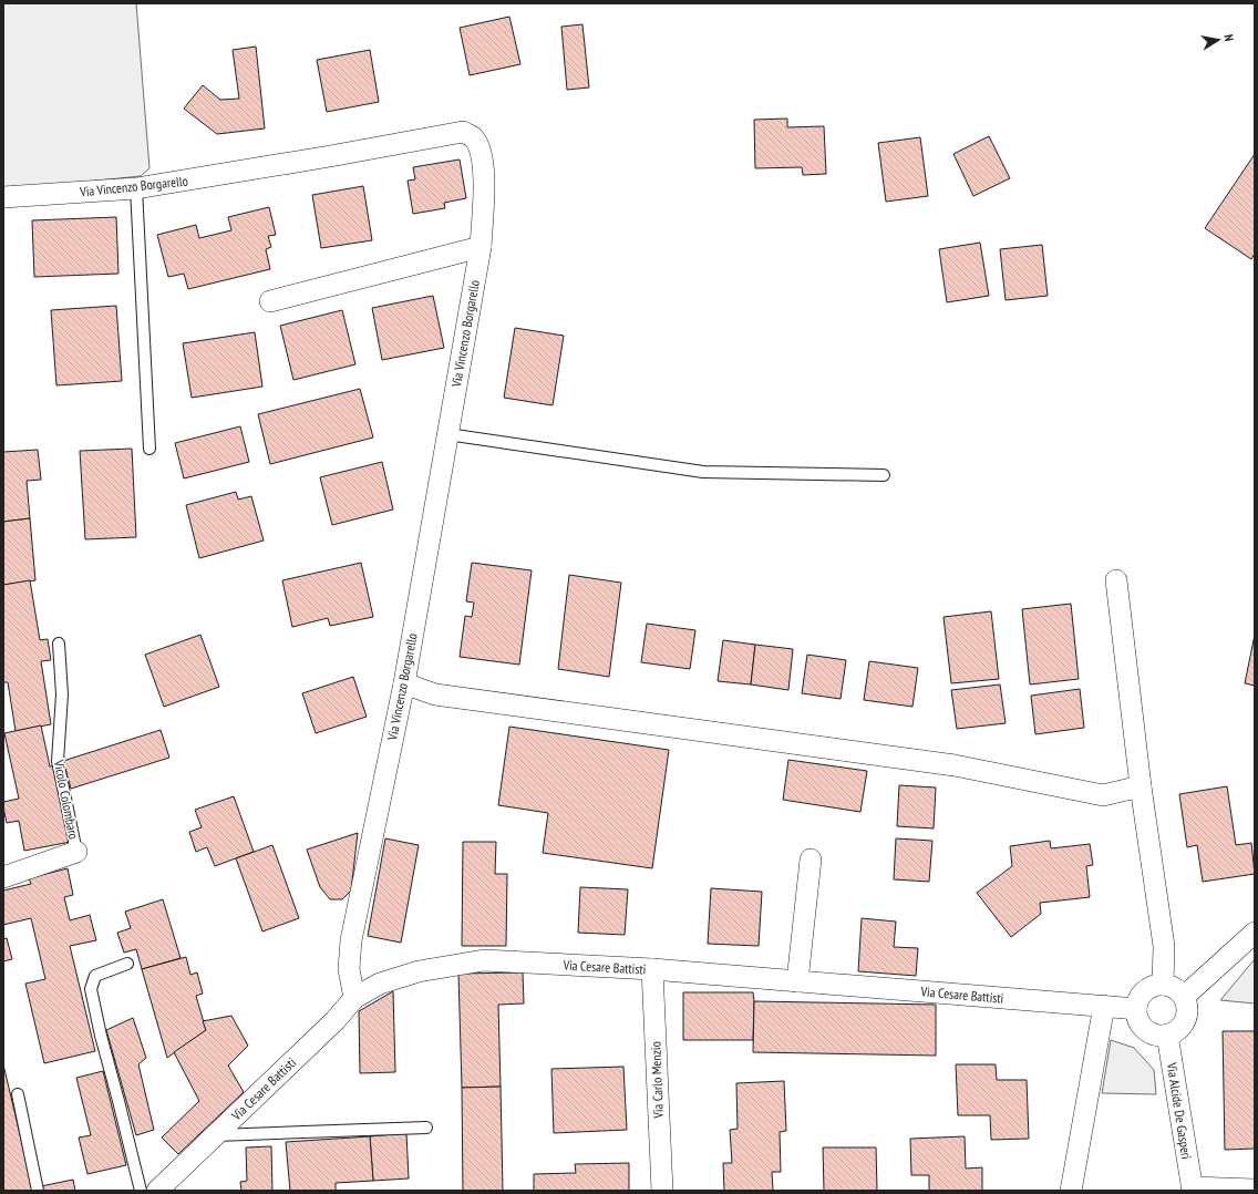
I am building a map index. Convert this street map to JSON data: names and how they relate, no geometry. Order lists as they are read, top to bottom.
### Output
{
  "streets": {
    "street": [
      "Via Vincenzo Borgarello",
      "Vicolo Colombaro",
      "Via Cesare Battisti",
      "Via Carlo Menzio",
      "Via Alcide De Gasperi"
    ]
  },
  "crossings": [
    ["Via Vincenzo Borgarello", "Via Cesare Battisti"],
    ["Via Cesare Battisti", "Via Carlo Menzio"],
    ["Via Cesare Battisti", "Via Alcide De Gasperi"]
  ],
  "north": "right"
}
